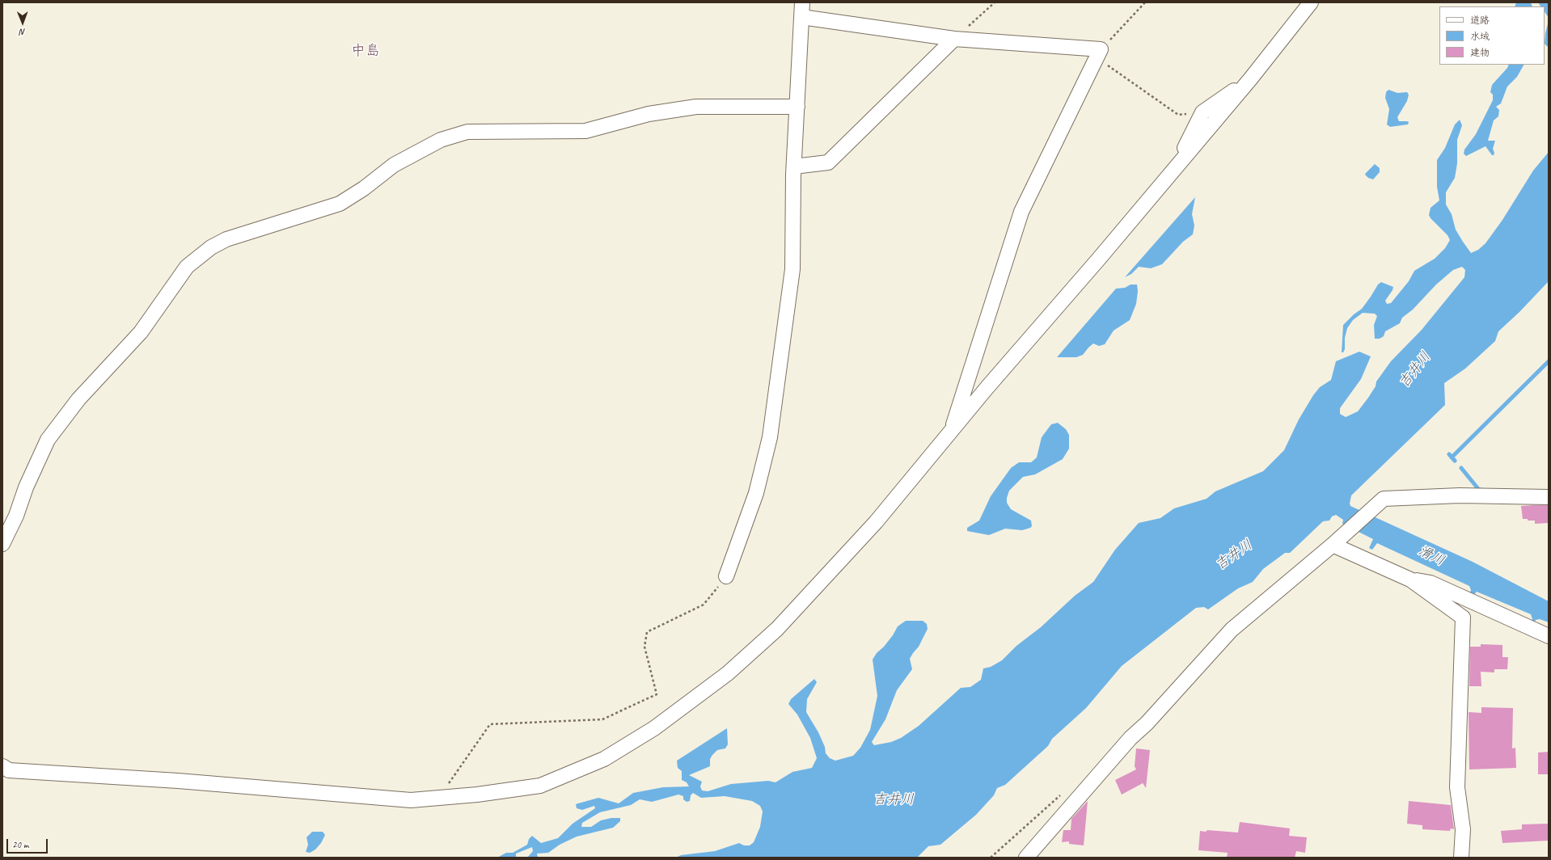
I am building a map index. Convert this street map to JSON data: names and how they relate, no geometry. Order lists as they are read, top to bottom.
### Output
{
  "districts": ["中島"],
  "water": ["吉井川", "滑川"],
  "legend": ["道路", "水域", "建物"],
  "scale_bar": "20 m",
  "north": "bottom"
}
